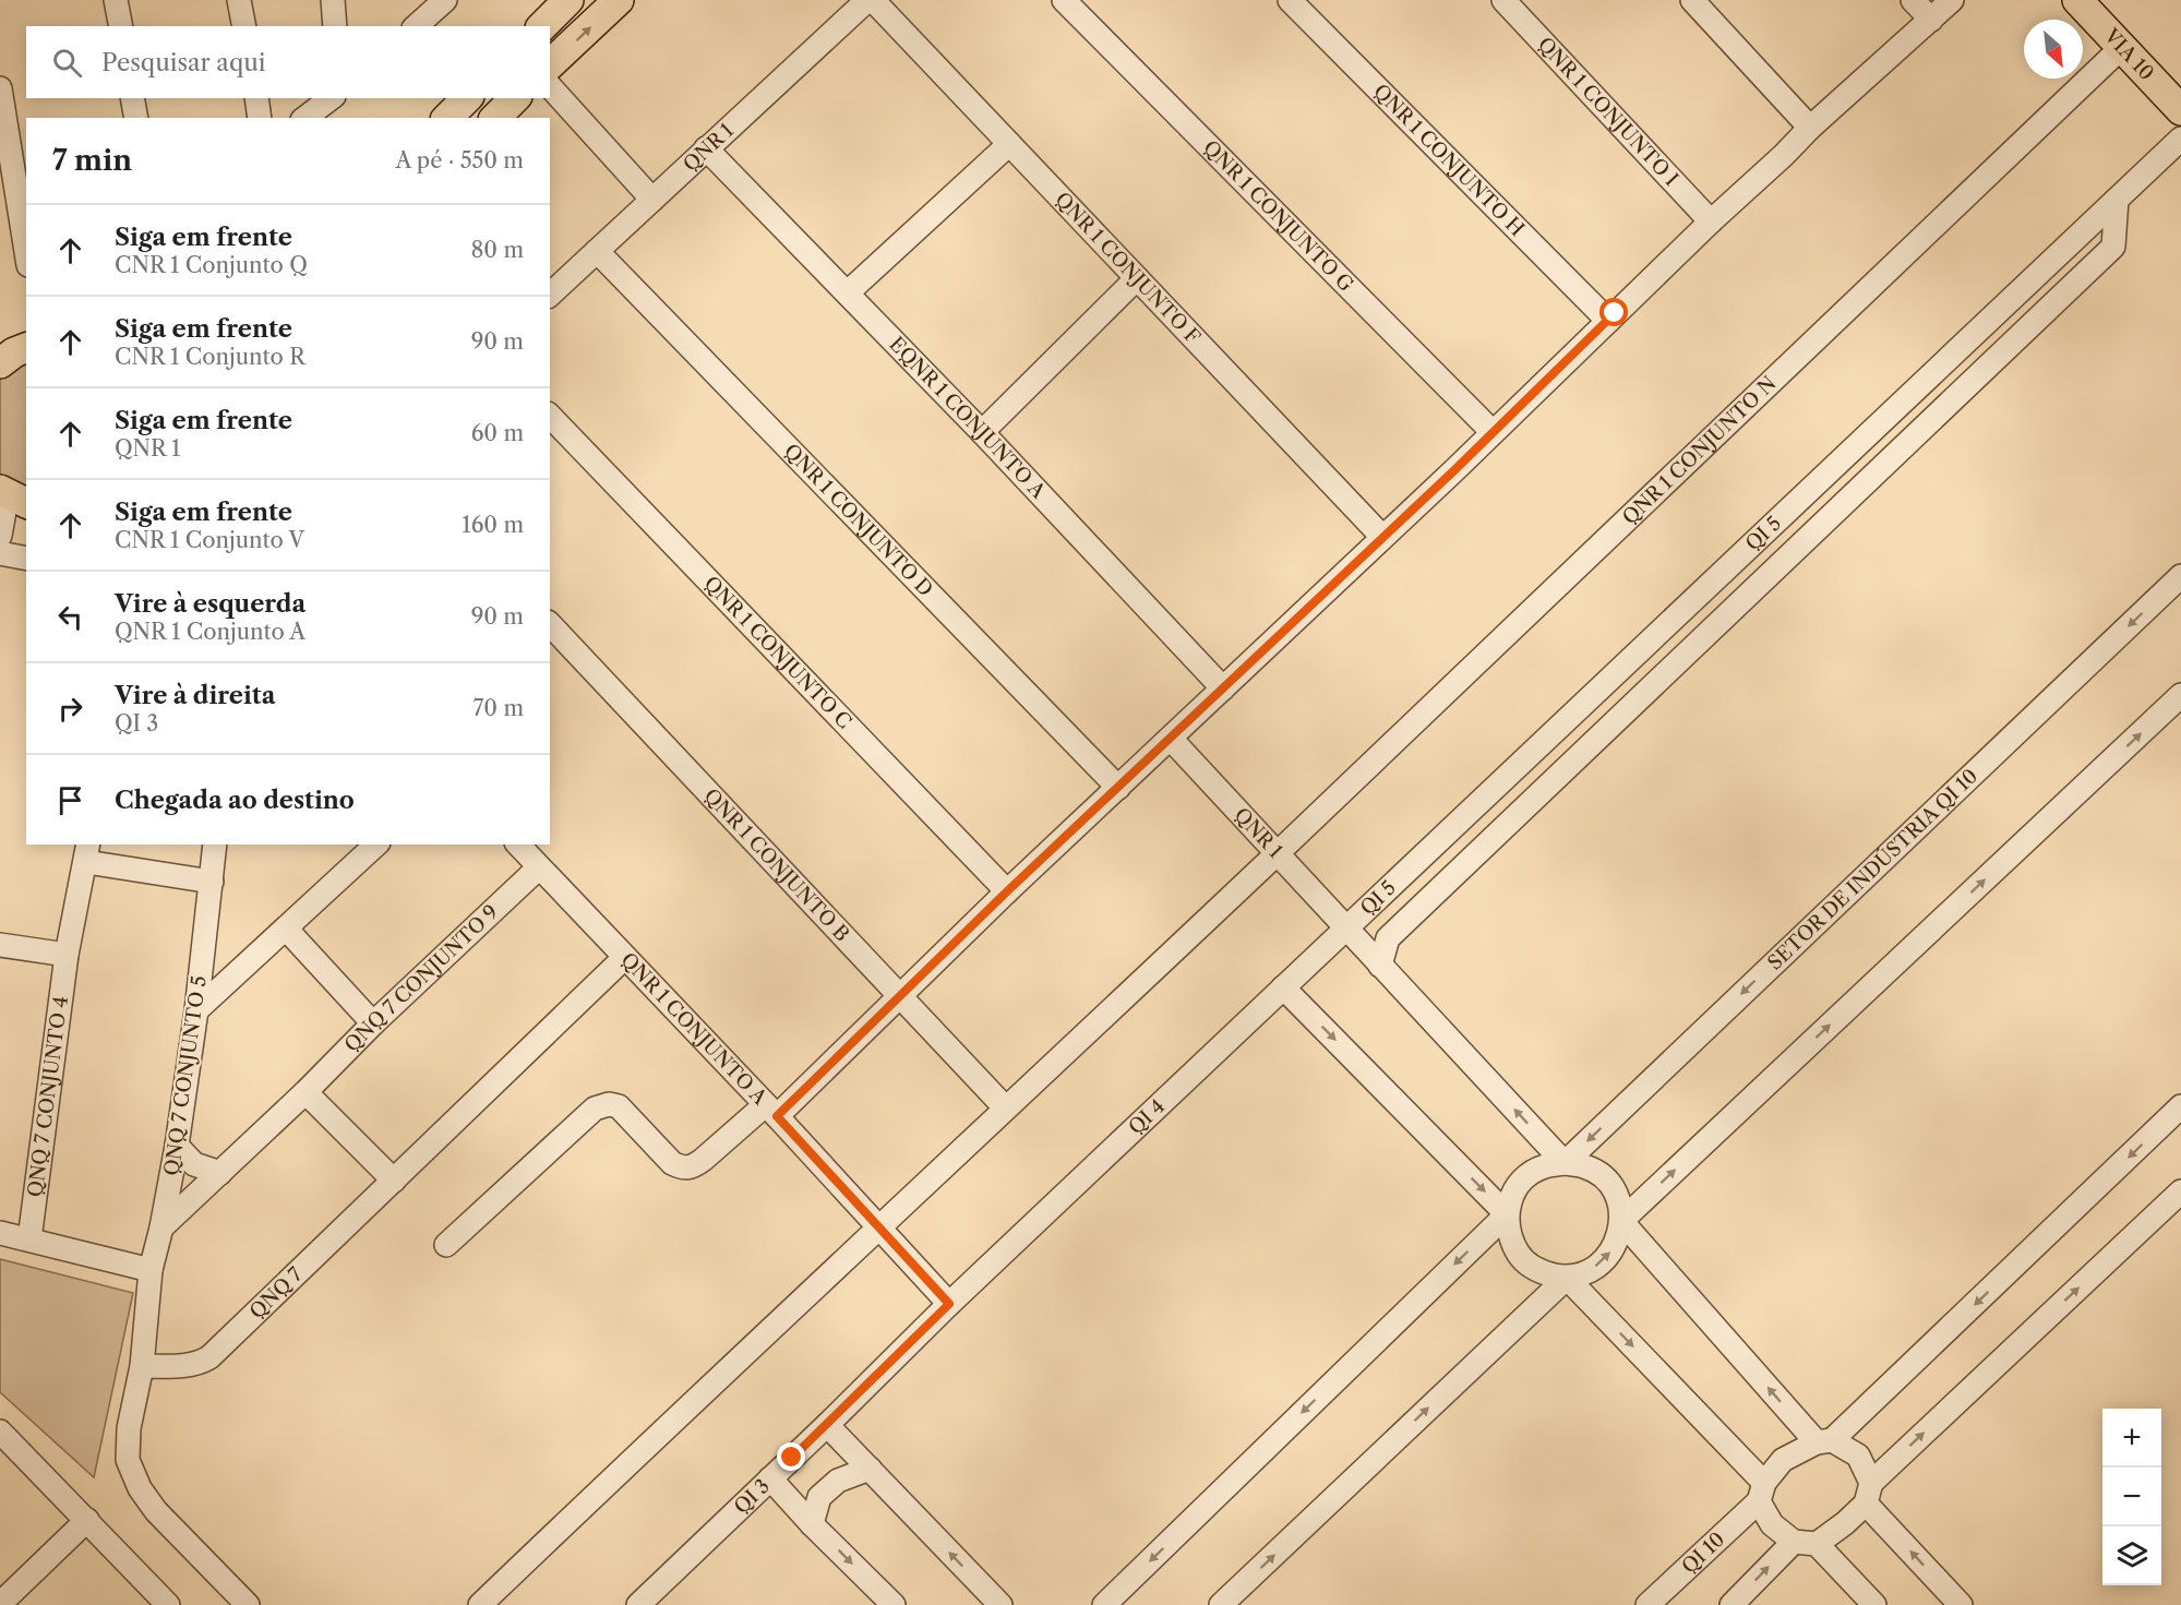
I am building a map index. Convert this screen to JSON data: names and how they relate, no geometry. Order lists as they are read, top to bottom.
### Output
{
  "streets": {
    "main road": ["VIA 10"],
    "street": [
      "QNR 1 CONJUNTO I",
      "QNR 1",
      "QNR 1 CONJUNTO H",
      "QNR 1 CONJUNTO G",
      "QNR 1 CONJUNTO F",
      "EQNR 1 CONJUNTO A",
      "QNR 1 CONJUNTO N",
      "QNR 1 CONJUNTO D",
      "QI 5",
      "QNR 1 CONJUNTO C",
      "QNR 1 CONJUNTO B",
      "SETOR DE INDÚSTRIA QI 10",
      "QNQ 7 CONJUNTO 9",
      "QNR 1 CONJUNTO A",
      "QNQ 7 CONJUNTO 5",
      "QNQ 7 CONJUNTO 4",
      "QI 4",
      "QNQ 7",
      "QI 3",
      "QI 10"
    ]
  },
  "crossings": [
    ["VIA 10", "QNR 1 CONJUNTO N"],
    ["QNR 1", "EQNR 1 CONJUNTO A"],
    ["QNR 1", "QNR 1 CONJUNTO N"],
    ["QNR 1", "QNR 1 CONJUNTO D"],
    ["QNR 1", "QI 5"],
    ["QNR 1", "SETOR DE INDÚSTRIA QI 10"],
    ["QNR 1", "QI 4"],
    ["QNR 1 CONJUNTO N", "QNR 1 CONJUNTO B"],
    ["QNR 1 CONJUNTO N", "QNR 1 CONJUNTO A"],
    ["QI 5", "QI 4"],
    ["QNQ 7 CONJUNTO 9", "QNR 1 CONJUNTO A"],
    ["QNQ 7 CONJUNTO 9", "QNQ 7 CONJUNTO 5"],
    ["QNR 1 CONJUNTO A", "QI 4"],
    ["QNR 1 CONJUNTO A", "QNQ 7"],
    ["QNR 1 CONJUNTO A", "QI 3"],
    ["QI 4", "QI 3"]
  ],
  "north": "bottom right",
  "page": {
    "search": "Pesquisar aqui",
    "heading": ["7 min", "A pé · 550 m"],
    "list": [
      ["Siga em frente", "CNR 1 Conjunto Q", "80 m"],
      ["Siga em frente", "CNR 1 Conjunto R", "90 m"],
      ["Siga em frente", "QNR 1", "60 m"],
      ["Siga em frente", "CNR 1 Conjunto V", "160 m"],
      ["Vire à esquerda", "QNR 1 Conjunto A", "90 m"],
      ["Vire à direita", "QI 3", "70 m"],
      "Chegada ao destino"
    ],
    "map_buttons": ["+", "−"]
  }
}
